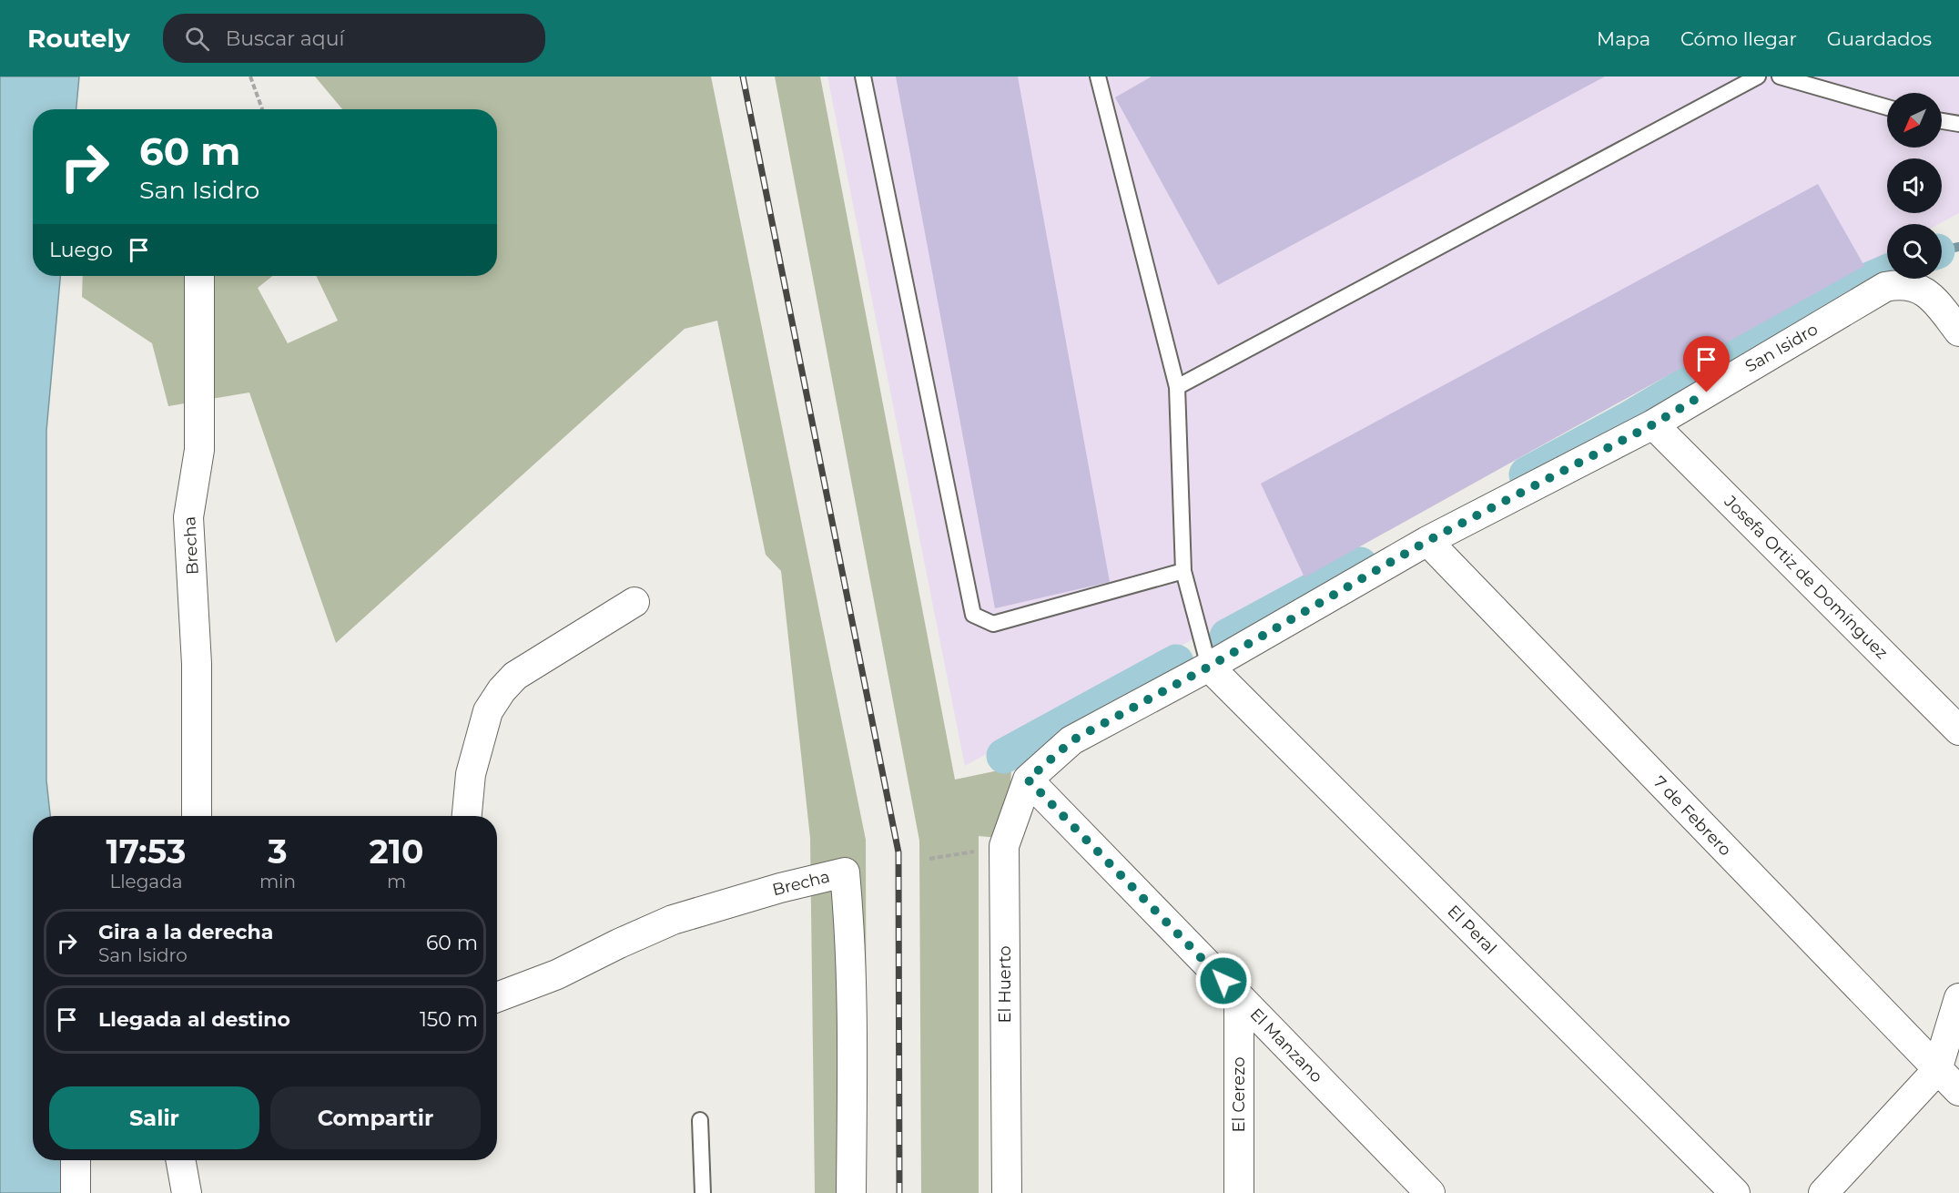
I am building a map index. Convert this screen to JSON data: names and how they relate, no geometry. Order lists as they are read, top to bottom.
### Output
{
  "streets": {
    "street": [
      "San Isidro",
      "Brecha",
      "Josefa Ortiz de Domínguez",
      "7 de Febrero",
      "El Peral",
      "El Huerto",
      "El Manzano",
      "El Cerezo"
    ]
  },
  "crossings": [
    ["San Isidro", "Josefa Ortiz de Domínguez"],
    ["San Isidro", "7 de Febrero"],
    ["San Isidro", "El Peral"],
    ["San Isidro", "El Huerto"],
    ["San Isidro", "El Manzano"],
    ["El Huerto", "El Manzano"],
    ["El Manzano", "El Cerezo"]
  ],
  "north": "bottom left",
  "page": {
    "header": "Routely",
    "search": "Buscar aquí",
    "nav": ["Mapa", "Cómo llegar", "Guardados"],
    "turn": ["60 m", "San Isidro"],
    "then": "Luego",
    "eta": [
      "17:53",
      "Llegada",
      "3",
      "min",
      "210",
      "m"
    ],
    "list": [
      {
        "name": "Gira a la derecha",
        "note": "San Isidro",
        "value": "60 m"
      },
      {
        "name": "Llegada al destino",
        "value": "150 m"
      }
    ],
    "buttons": ["Salir", "Compartir"]
  }
}
